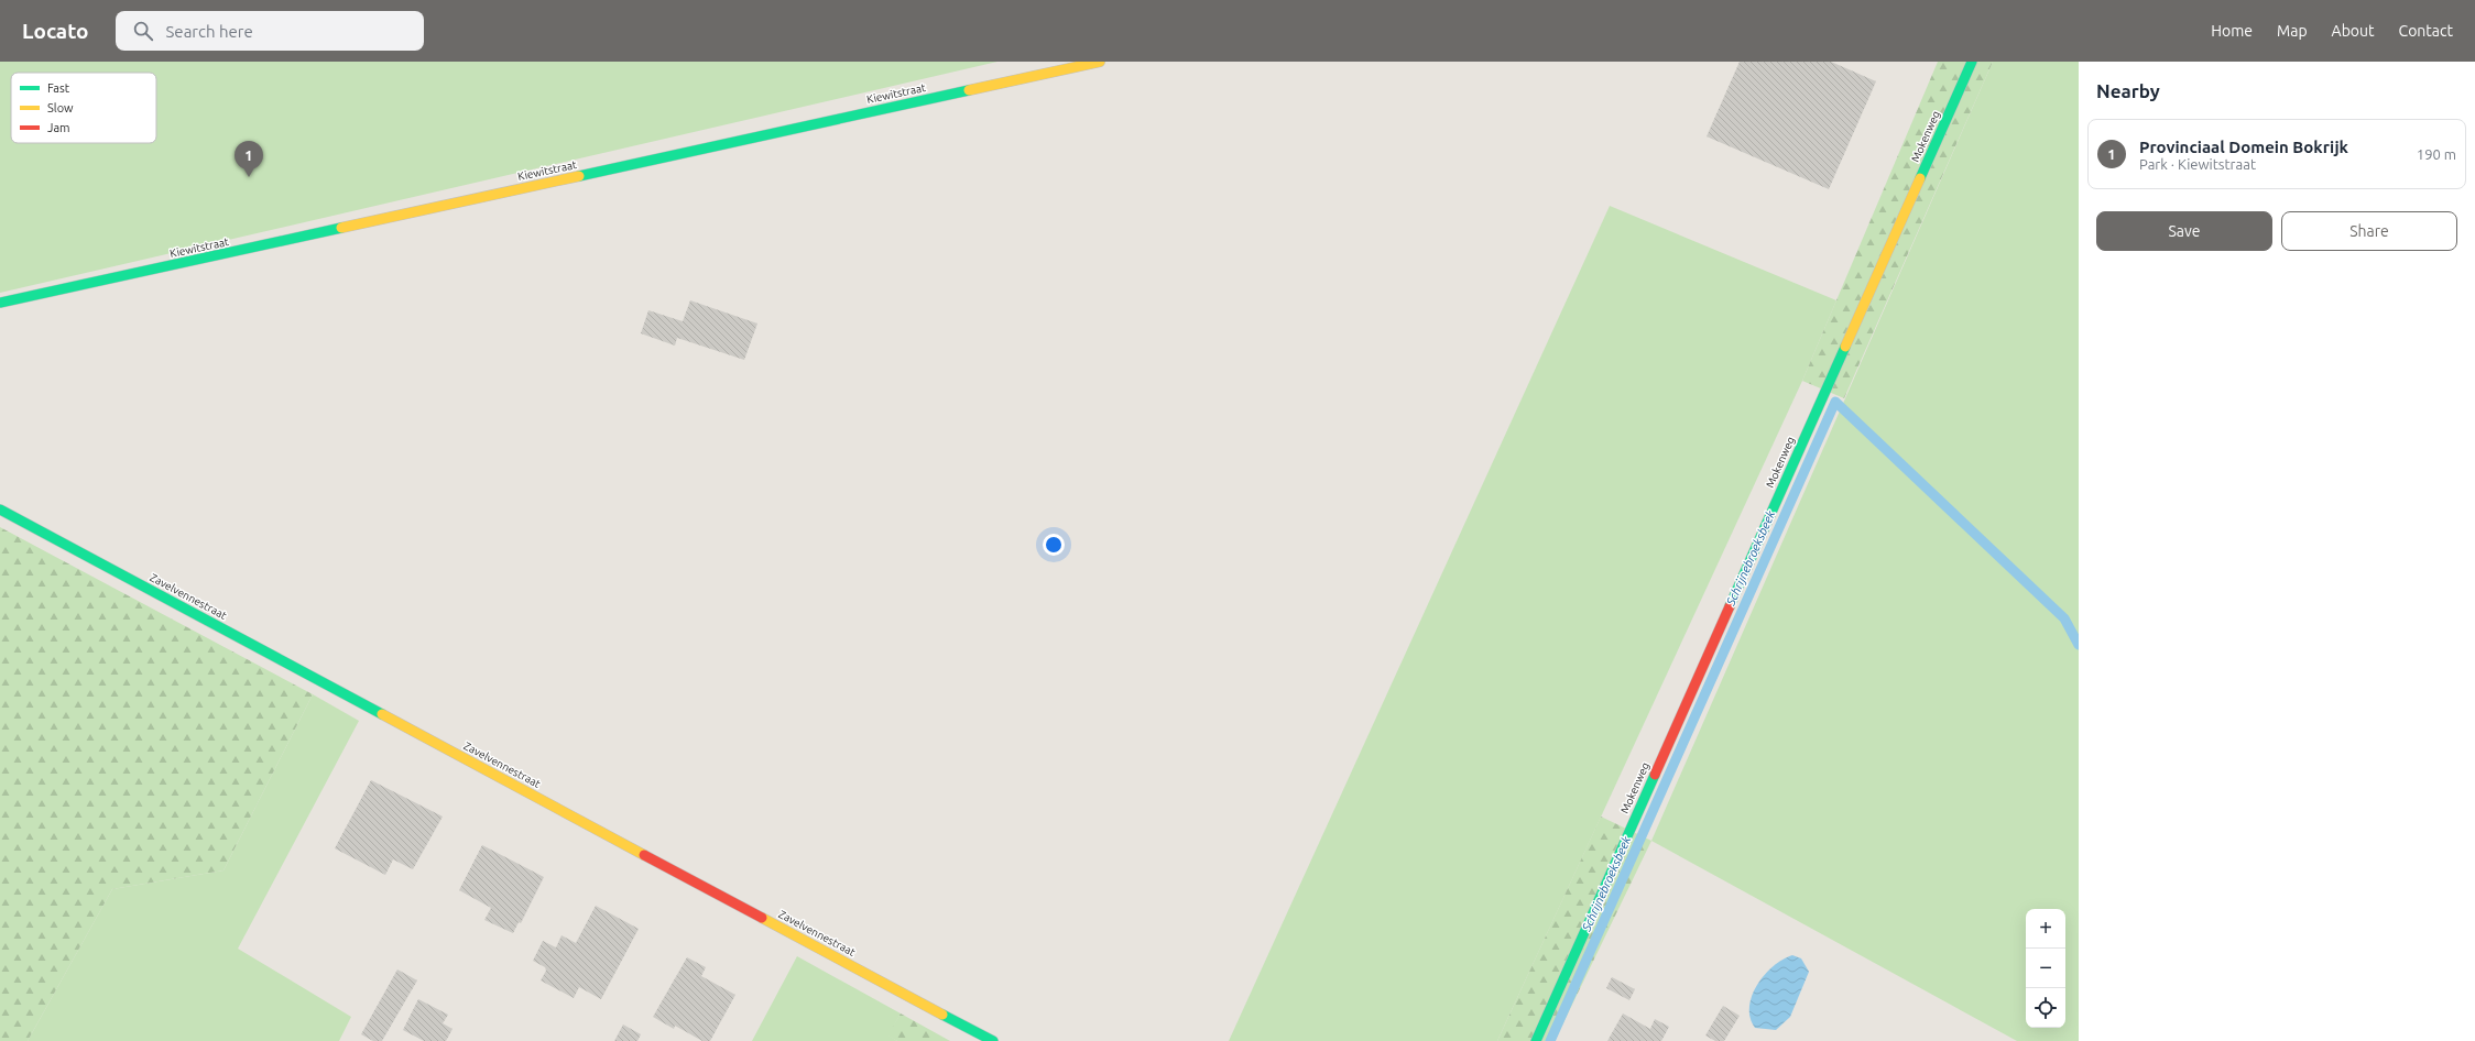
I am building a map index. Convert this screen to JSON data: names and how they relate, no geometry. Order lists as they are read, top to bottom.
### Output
{
  "streets": {
    "street": ["Kiewitstraat", "Mokenweg", "Zavelvennestraat"]
  },
  "water": ["Schrijnebroeksbeek"],
  "legend": ["Fast", "Slow", "Jam"],
  "page": {
    "header": "Locato",
    "search": "Search here",
    "nav": [
      "Home",
      "Map",
      "About",
      "Contact"
    ],
    "heading": "Nearby",
    "list": [
      {
        "mark": "1",
        "name": "Provinciaal Domein Bokrijk",
        "note": "Park · Kiewitstraat",
        "value": "190 m"
      }
    ],
    "pins": "1",
    "buttons": ["Save", "Share"],
    "map_buttons": ["+", "−"]
  }
}
